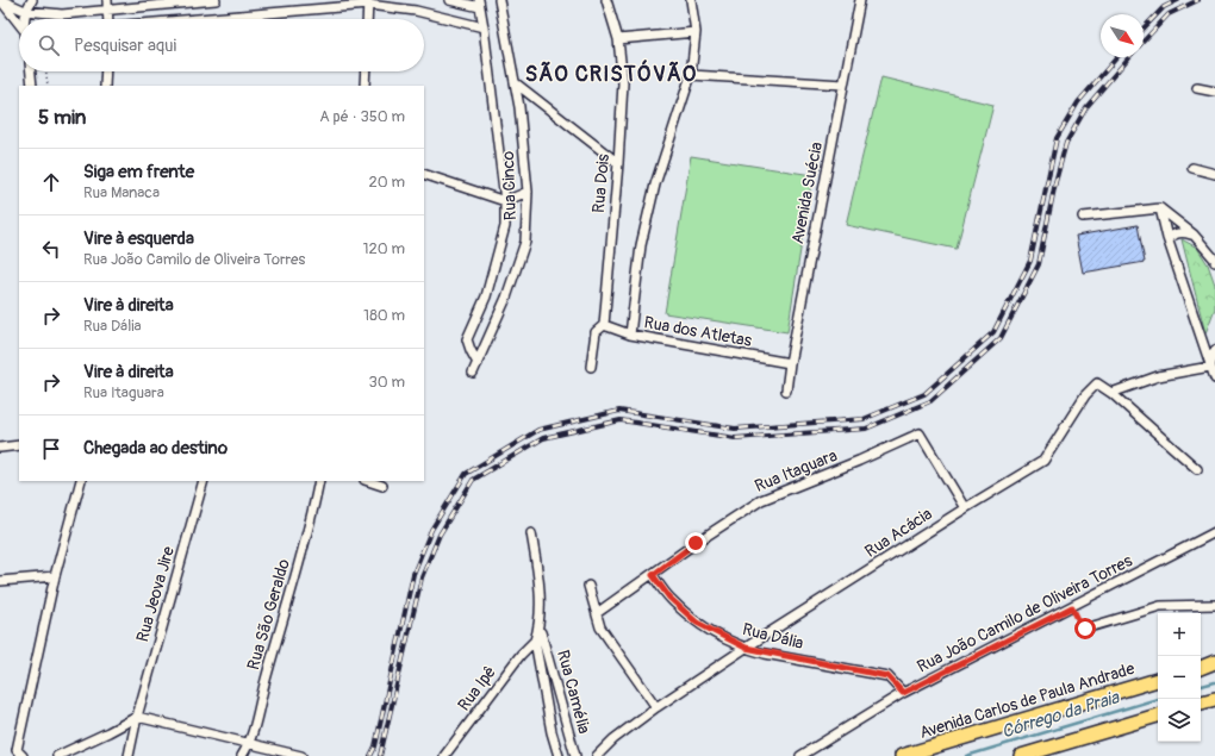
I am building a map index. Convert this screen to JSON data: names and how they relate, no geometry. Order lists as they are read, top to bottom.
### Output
{
  "streets": {
    "main road": ["Avenida Carlos de Paula Andrade"],
    "street": [
      "Rua Dois",
      "Rua Cinco",
      "Avenida Suécia",
      "Rua dos Atletas",
      "Rua Itaguara",
      "Rua Acácia",
      "Rua Jeova Jire",
      "Rua João Camilo de Oliveira Torres",
      "Rua São Geraldo",
      "Rua Dália",
      "Rua Ipê",
      "Rua Camélia"
    ]
  },
  "crossings": [
    ["Rua Dois", "Rua dos Atletas"],
    ["Avenida Suécia", "Rua dos Atletas"],
    ["Rua Itaguara", "Rua Acácia"],
    ["Rua Itaguara", "Rua Dália"],
    ["Rua Acácia", "Rua Dália"],
    ["Rua João Camilo de Oliveira Torres", "Rua Dália"],
    ["Rua Ipê", "Rua Camélia"]
  ],
  "districts": ["SÃO CRISTÓVÃO"],
  "water": ["Córrego da Praia"],
  "north": "bottom right",
  "page": {
    "search": "Pesquisar aqui",
    "heading": ["5 min", "A pé · 350 m"],
    "list": [
      ["Siga em frente", "Rua Manaca", "20 m"],
      ["Vire à esquerda", "Rua João Camilo de Oliveira Torres", "120 m"],
      ["Vire à direita", "Rua Dália", "180 m"],
      ["Vire à direita", "Rua Itaguara", "30 m"],
      "Chegada ao destino"
    ],
    "map_buttons": ["+", "−"]
  }
}
